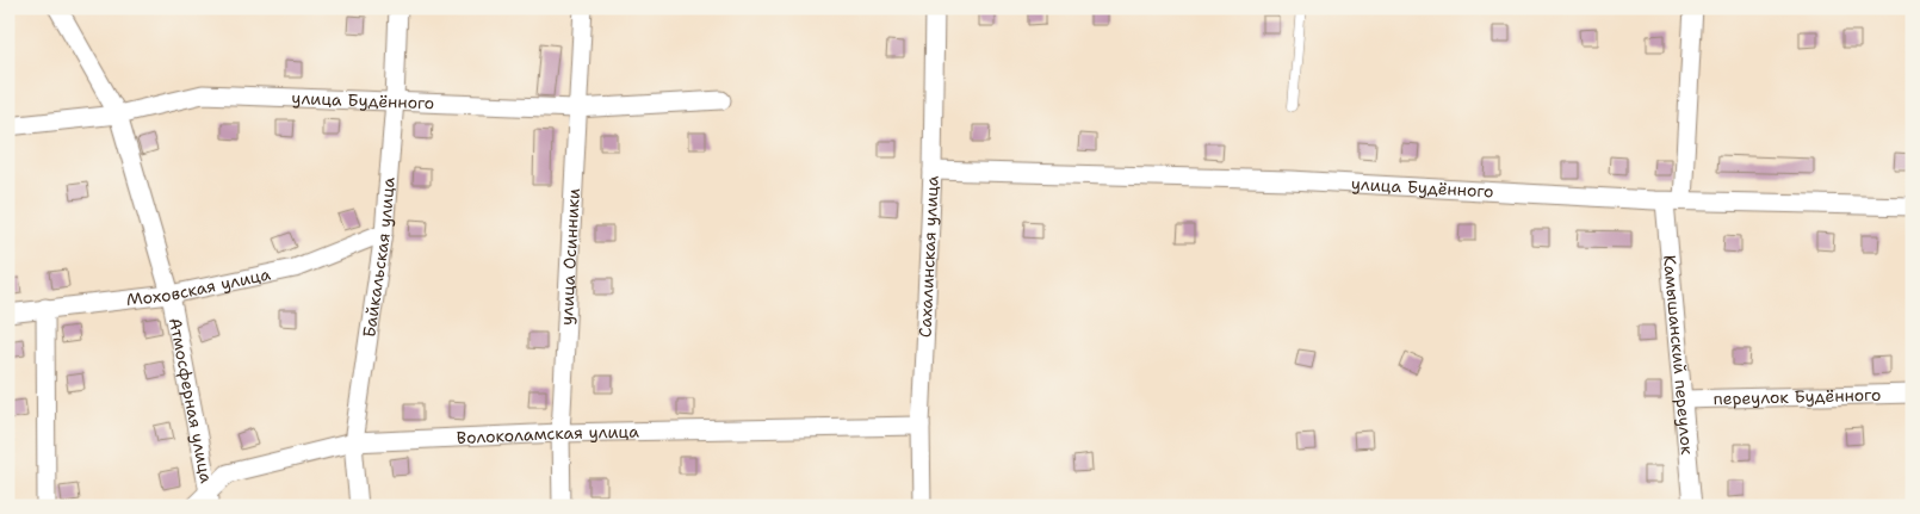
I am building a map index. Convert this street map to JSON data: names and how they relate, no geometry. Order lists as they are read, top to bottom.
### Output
{
  "streets": {
    "street": [
      "улица Будённого",
      "улица Осинники",
      "Байкальская улица",
      "Сахалинская улица",
      "Моховская улица",
      "Камышанский переулок",
      "переулок Будённого",
      "Атмосферная улица",
      "Волоколамская улица"
    ]
  },
  "crossings": [
    ["улица Будённого", "улица Осинники"],
    ["улица Будённого", "Байкальская улица"],
    ["улица Будённого", "Сахалинская улица"],
    ["улица Будённого", "Камышанский переулок"],
    ["улица Будённого", "Атмосферная улица"],
    ["улица Осинники", "Волоколамская улица"],
    ["Байкальская улица", "Моховская улица"],
    ["Байкальская улица", "Волоколамская улица"],
    ["Сахалинская улица", "Волоколамская улица"],
    ["Моховская улица", "Атмосферная улица"],
    ["Камышанский переулок", "переулок Будённого"],
    ["Атмосферная улица", "Волоколамская улица"]
  ]
}
